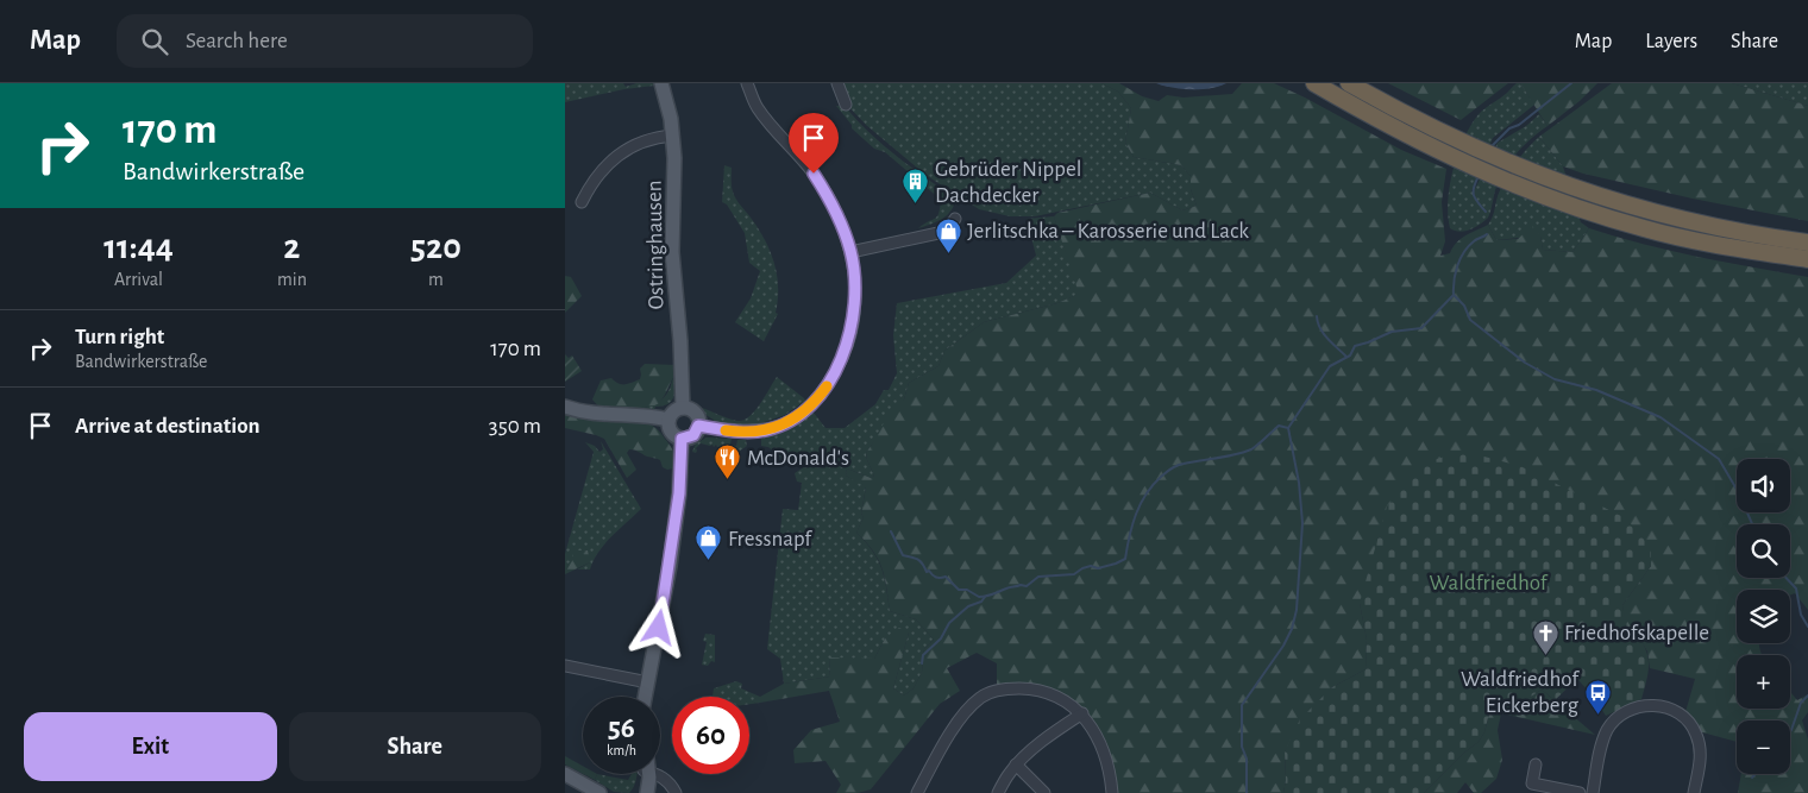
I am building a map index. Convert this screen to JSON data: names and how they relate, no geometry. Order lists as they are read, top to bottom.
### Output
{
  "streets": {
    "main road": ["Ostringhausen"]
  },
  "parks": ["Waldfriedhof"],
  "places": {
    "building": ["Gebrüder Nippel Dachdecker"],
    "shop": ["Jerlitschka – Karosserie und Lack", "Fressnapf"],
    "restaurant": ["McDonald's"],
    "church": ["Friedhofskapelle"],
    "bus stop": ["Waldfriedhof Eickerberg"]
  },
  "page": {
    "header": "Map",
    "search": "Search here",
    "nav": ["Map", "Layers", "Share"],
    "turn": ["170 m", "Bandwirkerstraße"],
    "eta": [
      "11:44",
      "Arrival",
      "2",
      "min",
      "520",
      "m"
    ],
    "list": [
      {
        "name": "Turn right",
        "note": "Bandwirkerstraße",
        "value": "170 m"
      },
      {
        "name": "Arrive at destination",
        "value": "350 m"
      }
    ],
    "map_buttons": ["+", "−"],
    "speed": "56 km/h",
    "limit": "60",
    "buttons": ["Exit", "Share"]
  }
}
